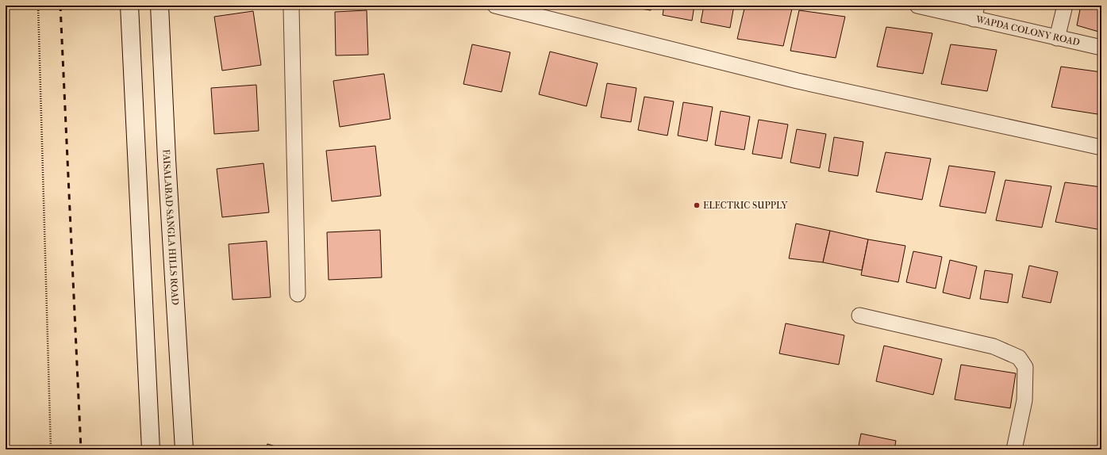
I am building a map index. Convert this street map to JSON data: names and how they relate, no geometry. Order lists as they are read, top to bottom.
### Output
{
  "streets": {
    "main road": ["FAISALABAD-SANGLA HILLS ROAD"],
    "street": ["WAPDA COLONY ROAD"]
  },
  "places": ["ELECTRIC SUPPLY"]
}
